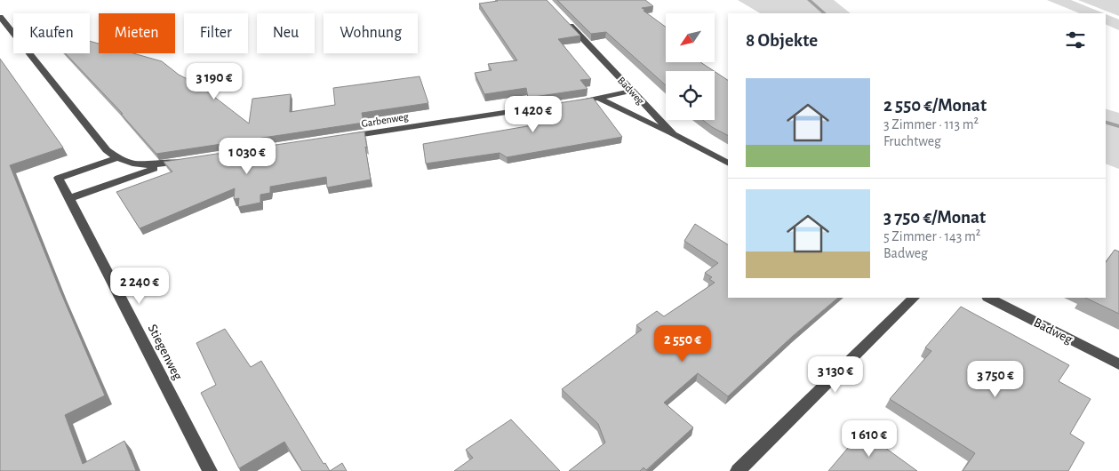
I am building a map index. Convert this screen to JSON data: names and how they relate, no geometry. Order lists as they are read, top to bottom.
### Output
{
  "streets": {
    "street": ["Badweg", "Garbenweg", "Stiegenweg"]
  },
  "north": "bottom left",
  "page": {
    "chip": [
      "Kaufen",
      "Mieten",
      "Filter",
      "Neu",
      "Wohnung"
    ],
    "heading": "8 Objekte",
    "price": [
      "3 190 €",
      "1 420 €",
      "1 030 €",
      "2 240 €",
      "2 550 €",
      "3 130 €",
      "3 750 €",
      "1 610 €"
    ],
    "list": [
      {
        "name": "2 550 €/Monat",
        "note": "3 Zimmer · 113 m² · Fruchtweg"
      },
      {
        "name": "3 750 €/Monat",
        "note": "5 Zimmer · 143 m² · Badweg"
      }
    ]
  }
}
